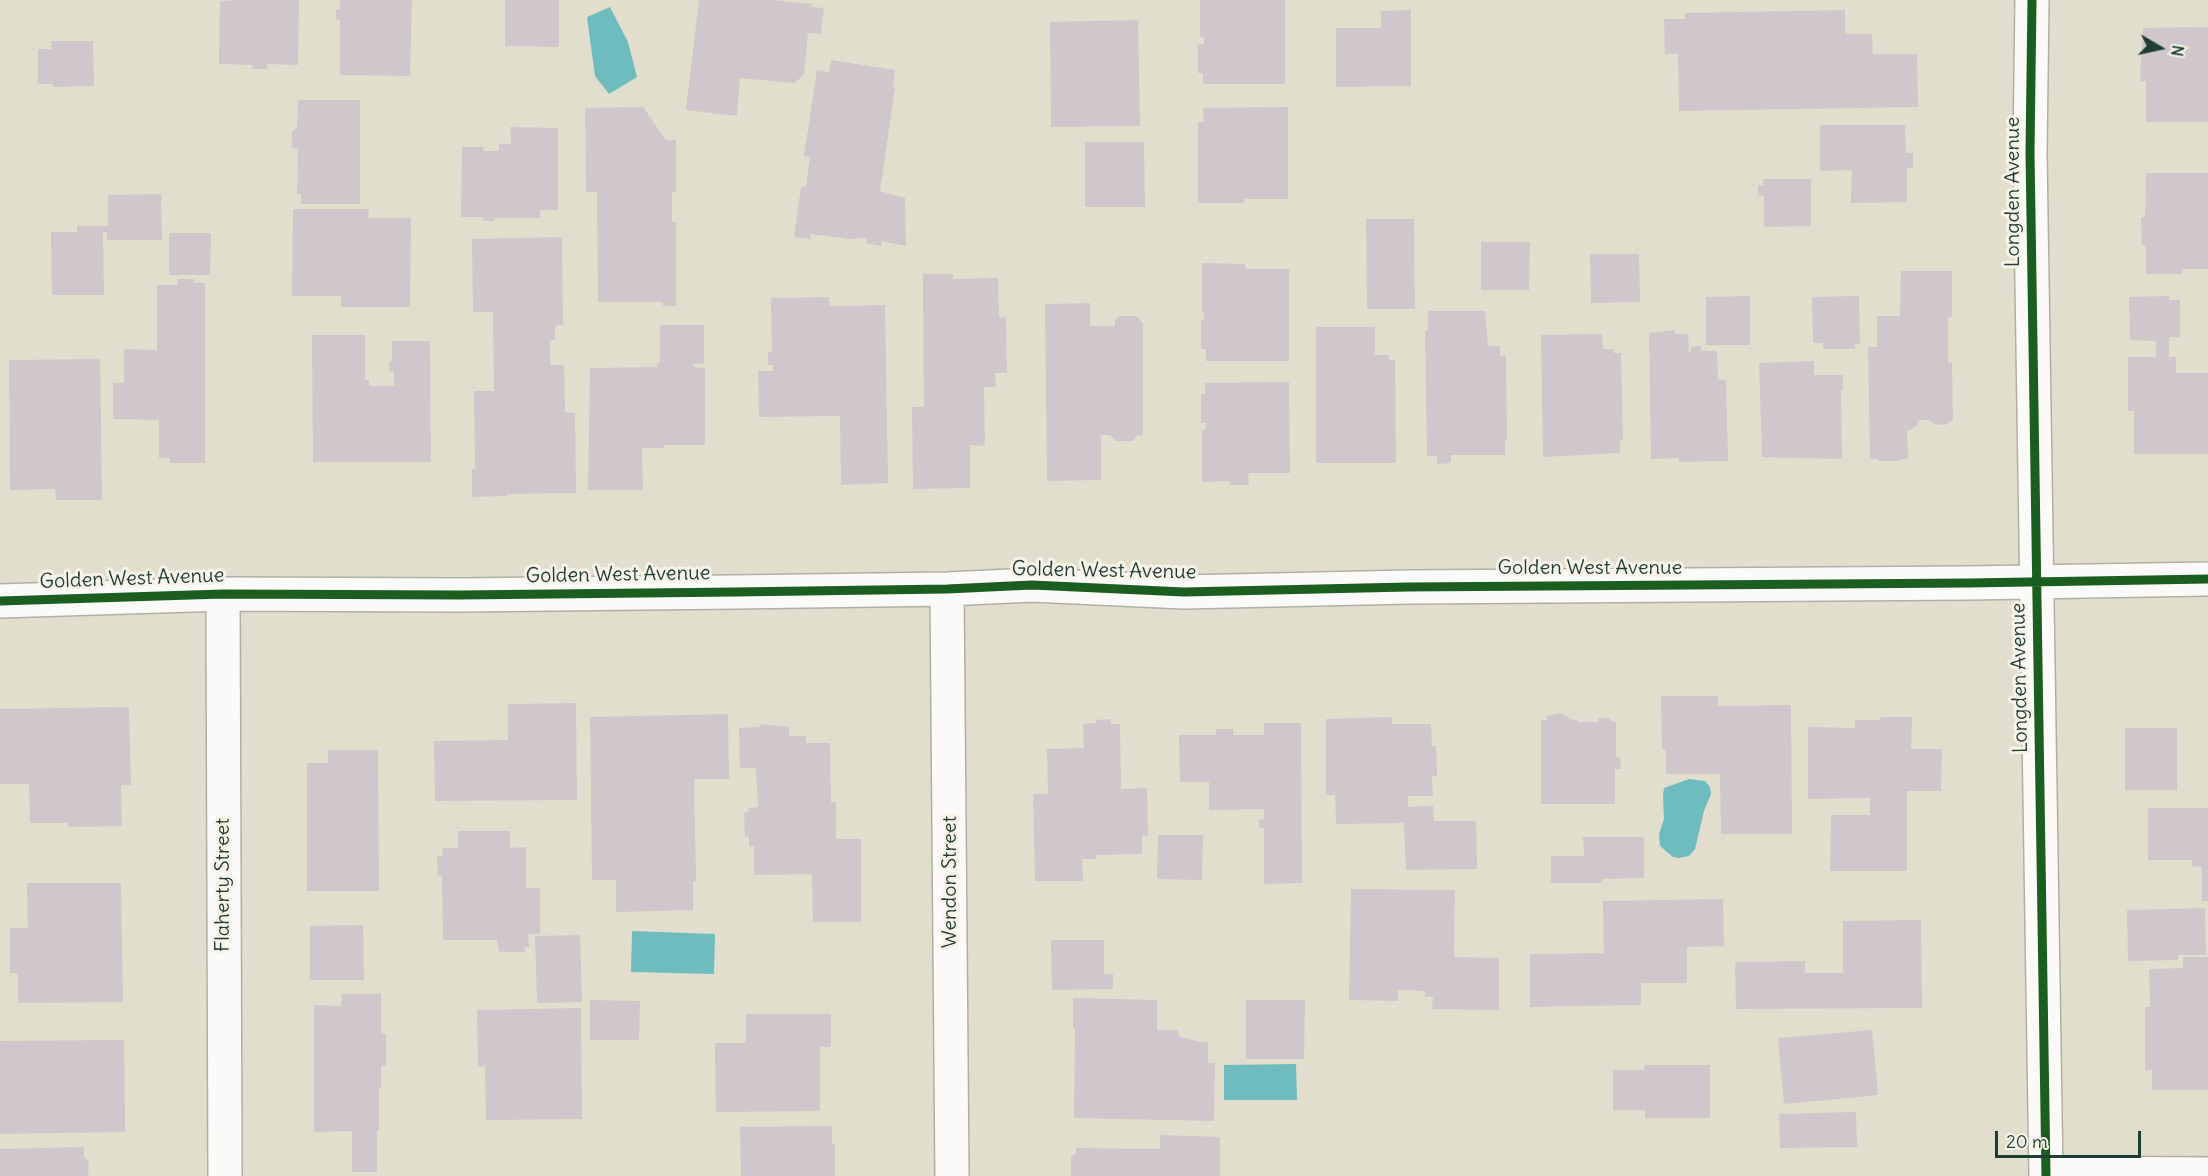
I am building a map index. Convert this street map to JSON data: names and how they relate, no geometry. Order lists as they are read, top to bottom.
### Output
{
  "streets": {
    "street": [
      "Longden Avenue",
      "Golden West Avenue",
      "Wendon Street",
      "Flaherty Street"
    ]
  },
  "crossings": [
    ["Longden Avenue", "Golden West Avenue"],
    ["Golden West Avenue", "Wendon Street"],
    ["Golden West Avenue", "Flaherty Street"]
  ],
  "scale_bar": "20 m",
  "north": "right"
}
